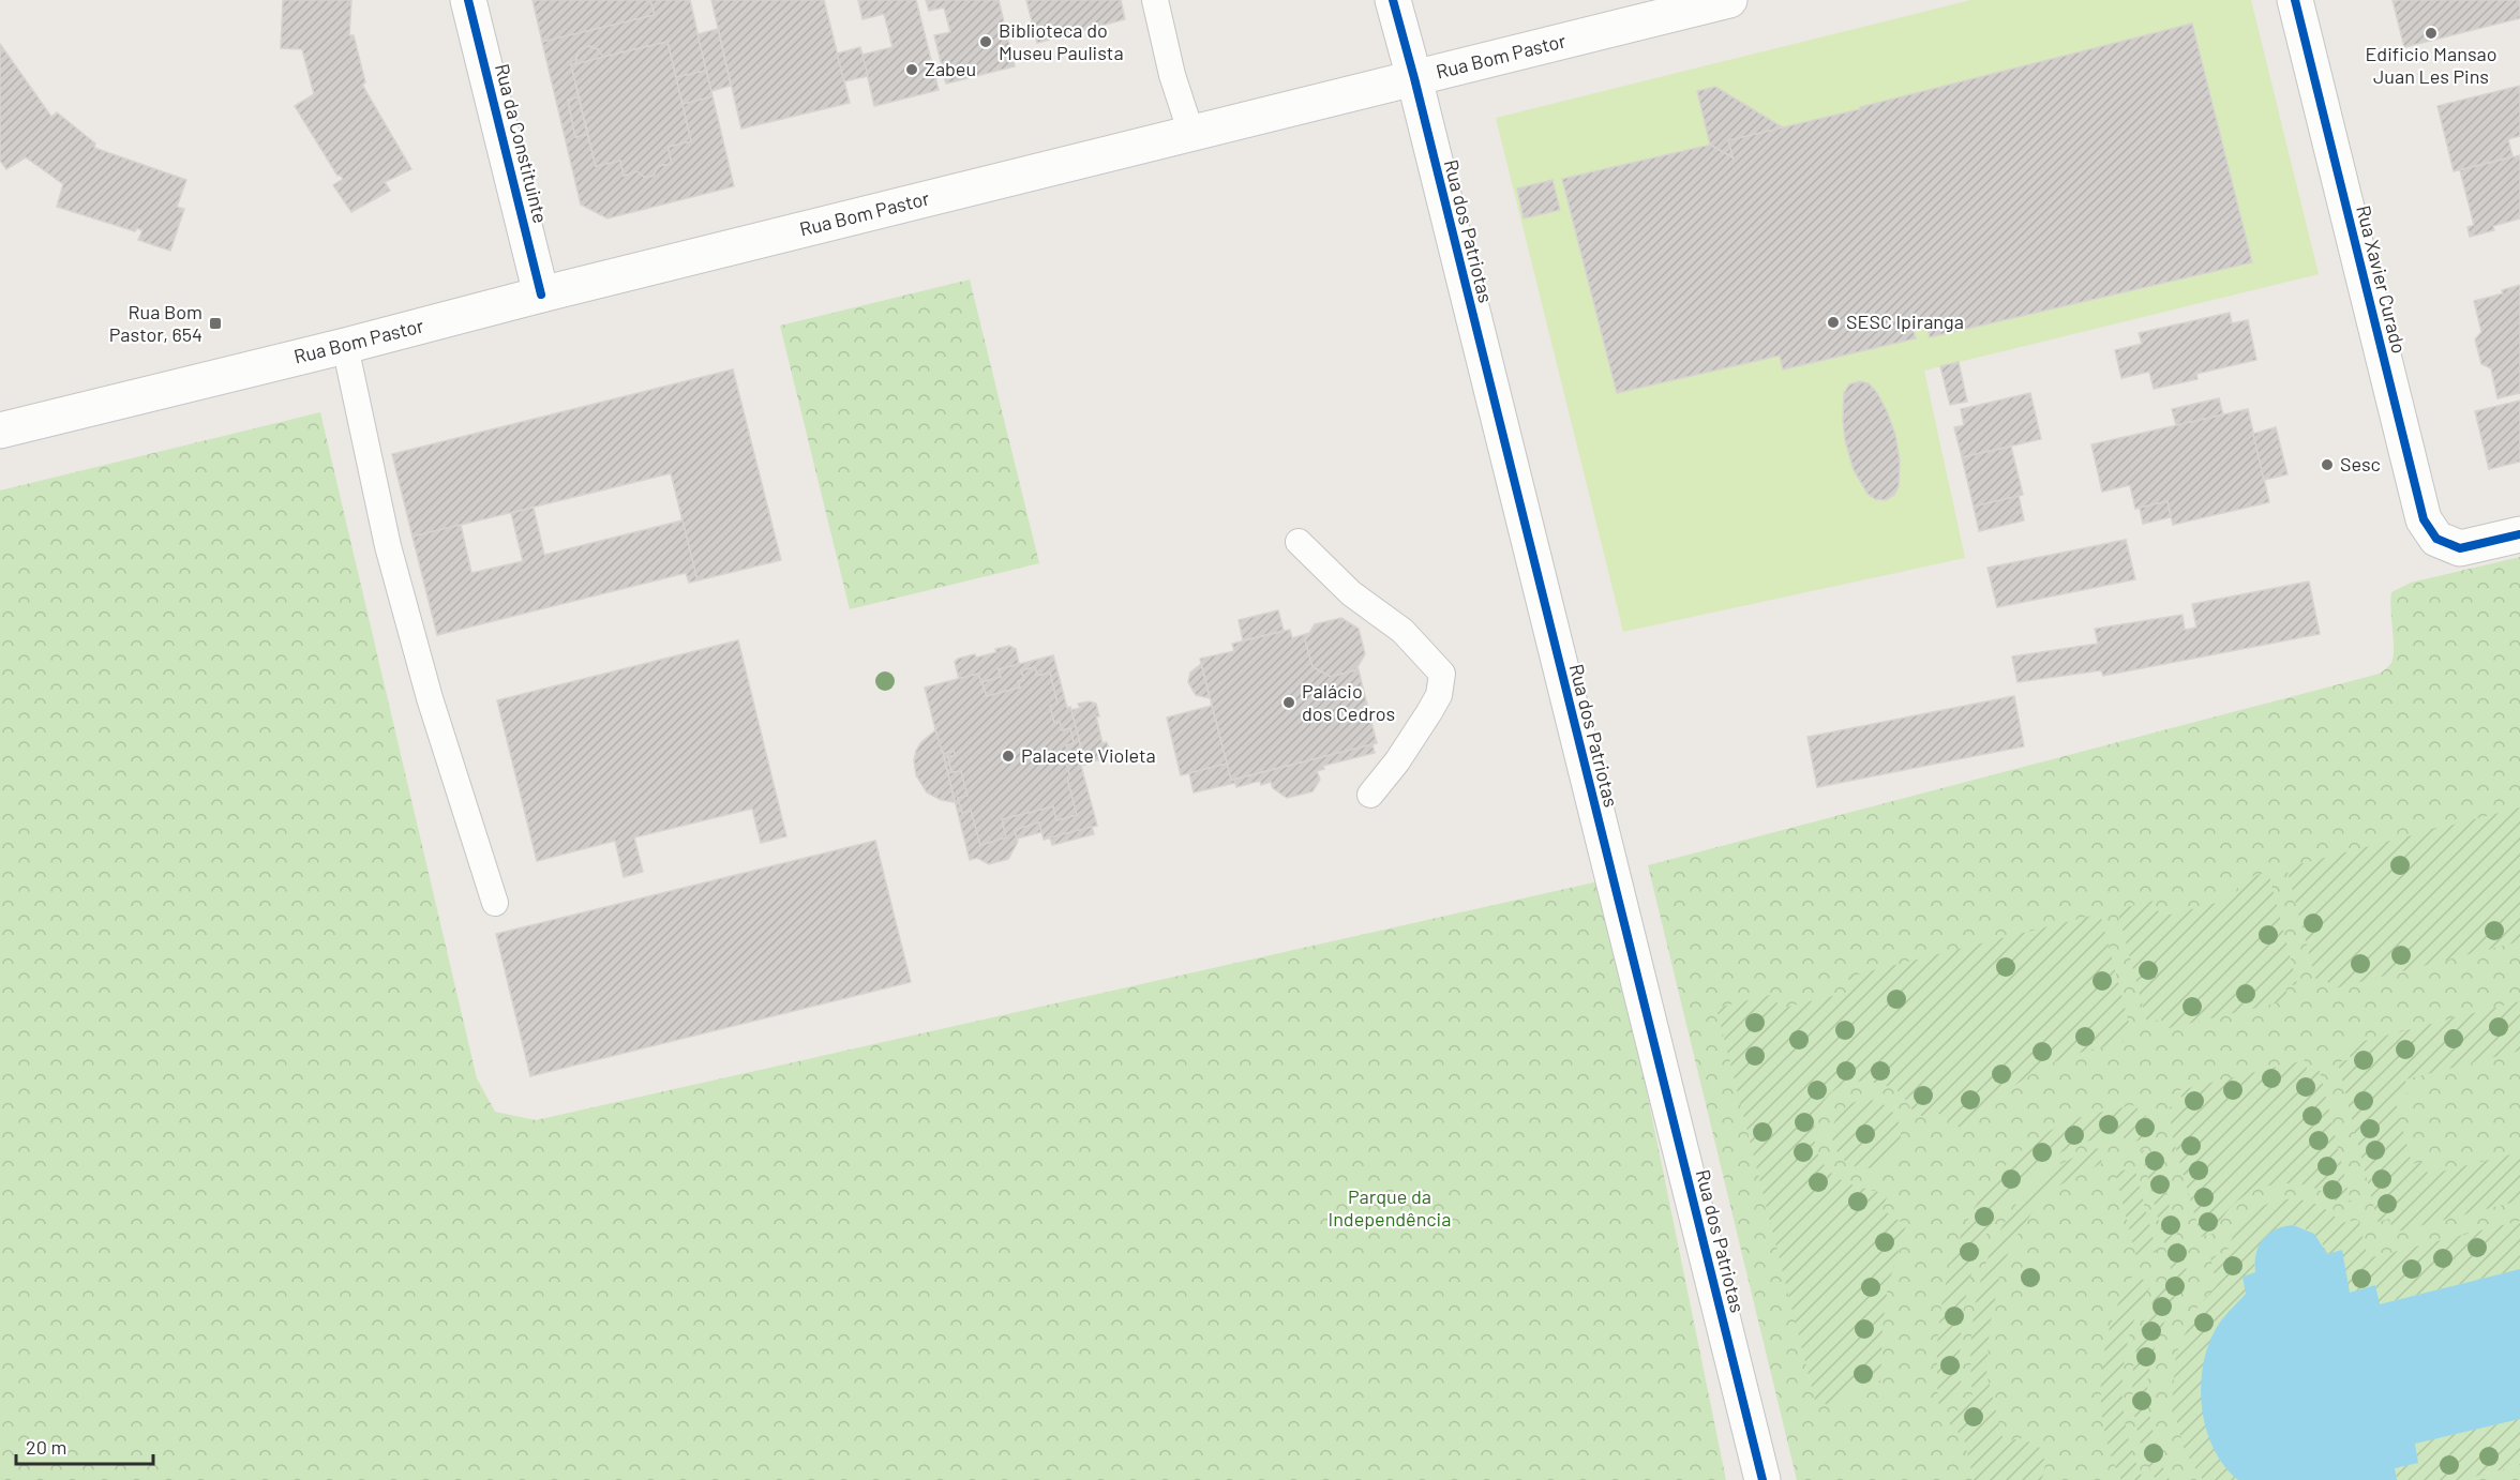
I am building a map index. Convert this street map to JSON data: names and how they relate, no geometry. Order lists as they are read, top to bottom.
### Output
{
  "streets": {
    "main road": [
      "Rua Bom Pastor",
      "Rua da Constituinte",
      "Rua dos Patriotas",
      "Rua Xavier Curado"
    ]
  },
  "crossings": [
    ["Rua Bom Pastor", "Rua da Constituinte"],
    ["Rua Bom Pastor", "Rua dos Patriotas"]
  ],
  "parks": ["Parque da Independência"],
  "places": {
    "other": [
      "Edificio Mansao Juan Les Pins",
      "Biblioteca do Museu Paulista",
      "Zabeu",
      "SESC Ipiranga",
      "Sesc",
      "Palácio dos Cedros",
      "Palacete Violeta"
    ],
    "transit": ["Rua Bom Pastor, 654"]
  },
  "scale_bar": "20 m"
}
